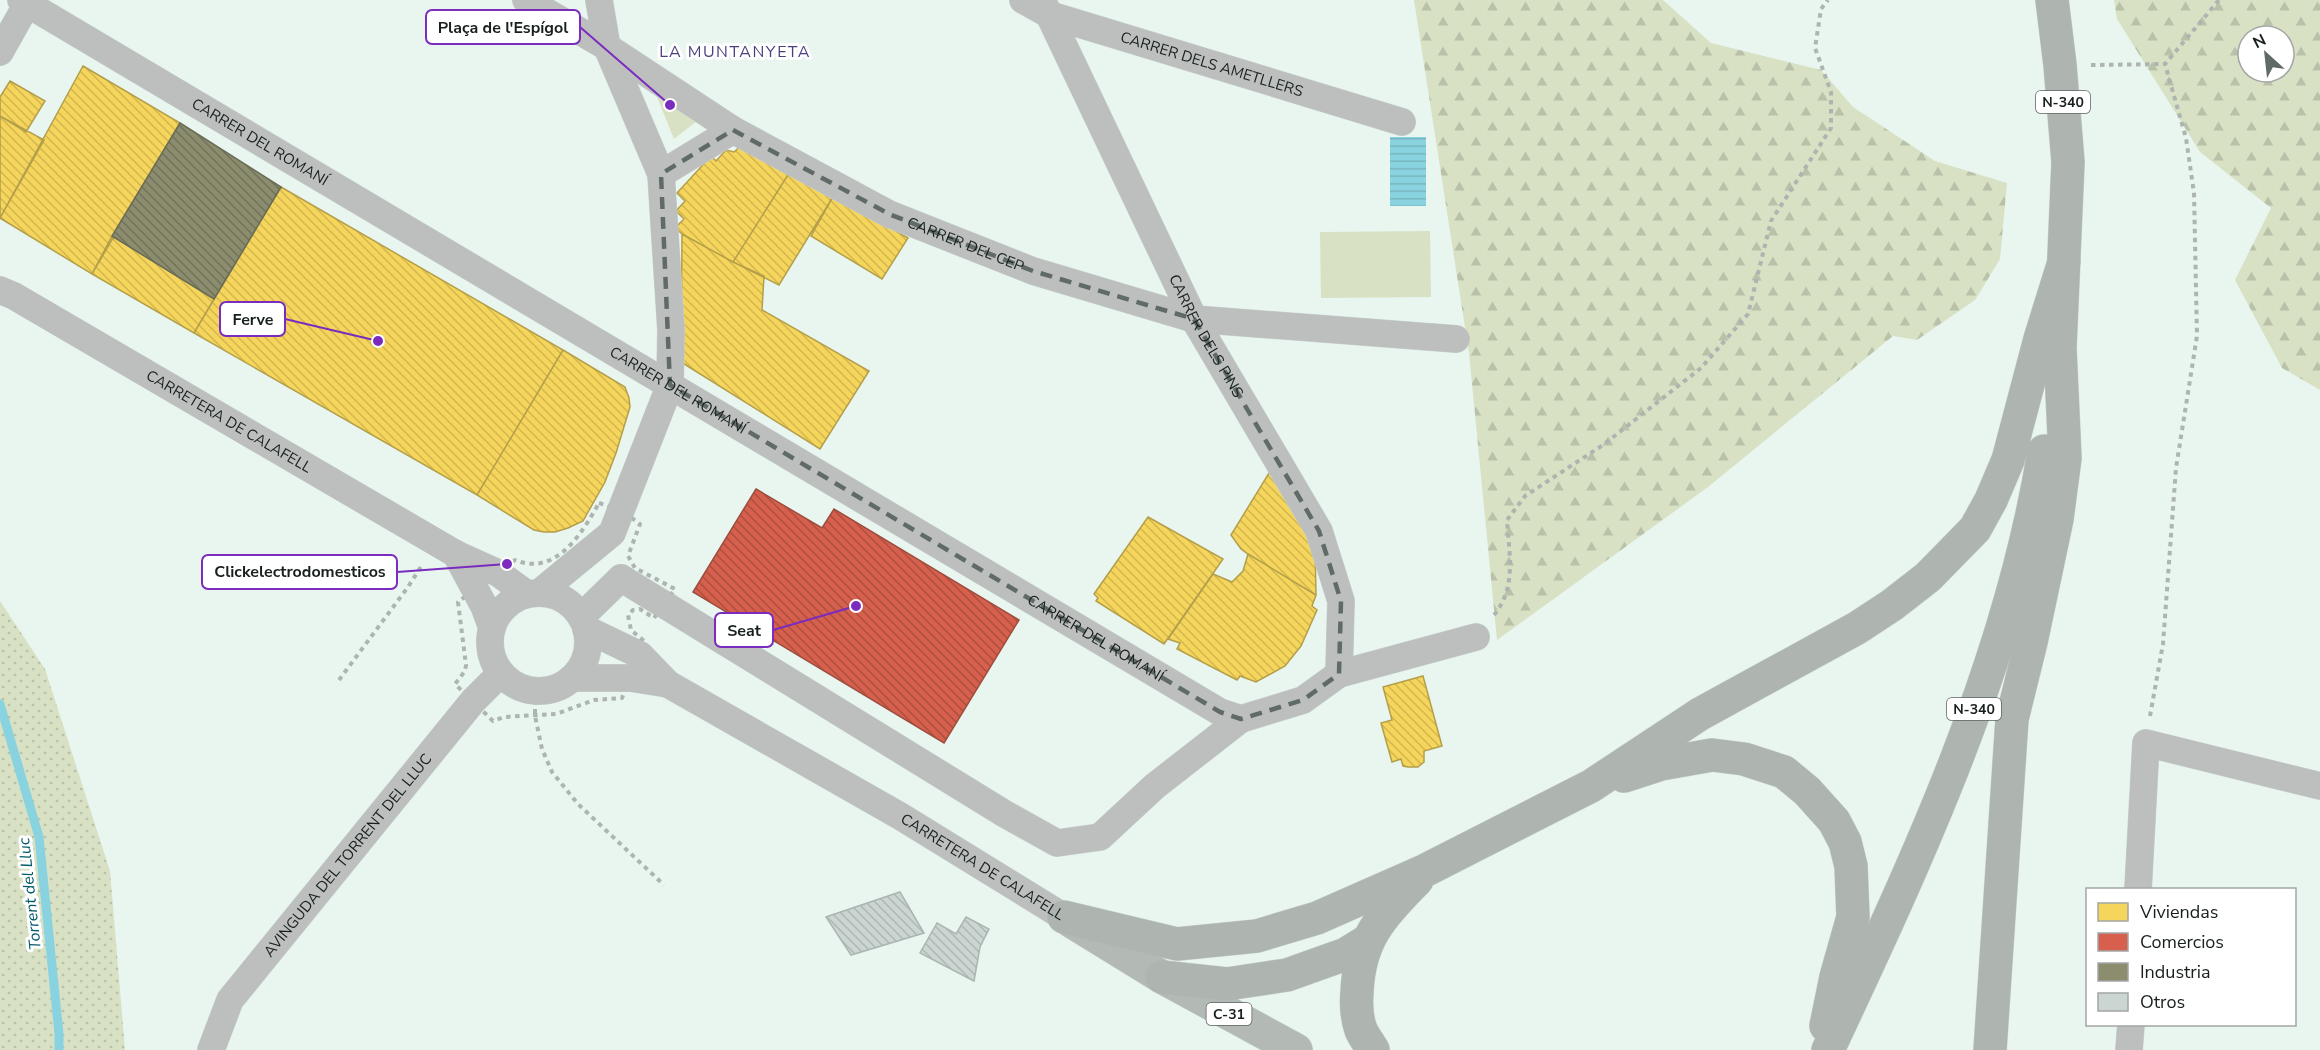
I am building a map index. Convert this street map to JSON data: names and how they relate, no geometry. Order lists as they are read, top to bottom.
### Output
{
  "streets": {
    "highway": ["N-340"],
    "main road": ["CARRETERA DE CALAFELL", "C-31"],
    "street": [
      "CARRER DELS AMETLLERS",
      "CARRER DEL ROMANÍ",
      "CARRER DEL CEP",
      "CARRER DELS PINS",
      "AVINGUDA DEL TORRENT DEL LLUC"
    ]
  },
  "crossings": [
    ["CARRER DELS AMETLLERS", "CARRER DELS PINS"],
    ["CARRER DEL CEP", "CARRER DELS PINS"],
    ["CARRETERA DE CALAFELL", "AVINGUDA DEL TORRENT DEL LLUC"]
  ],
  "districts": ["LA MUNTANYETA"],
  "water": ["Torrent del Lluc"],
  "places": [
    "Plaça de l'Espígol",
    "Ferve",
    "Clickelectrodomesticos",
    "Seat"
  ],
  "legend": [
    "Viviendas",
    "Comercios",
    "Industria",
    "Otros"
  ],
  "north": "top left"
}
